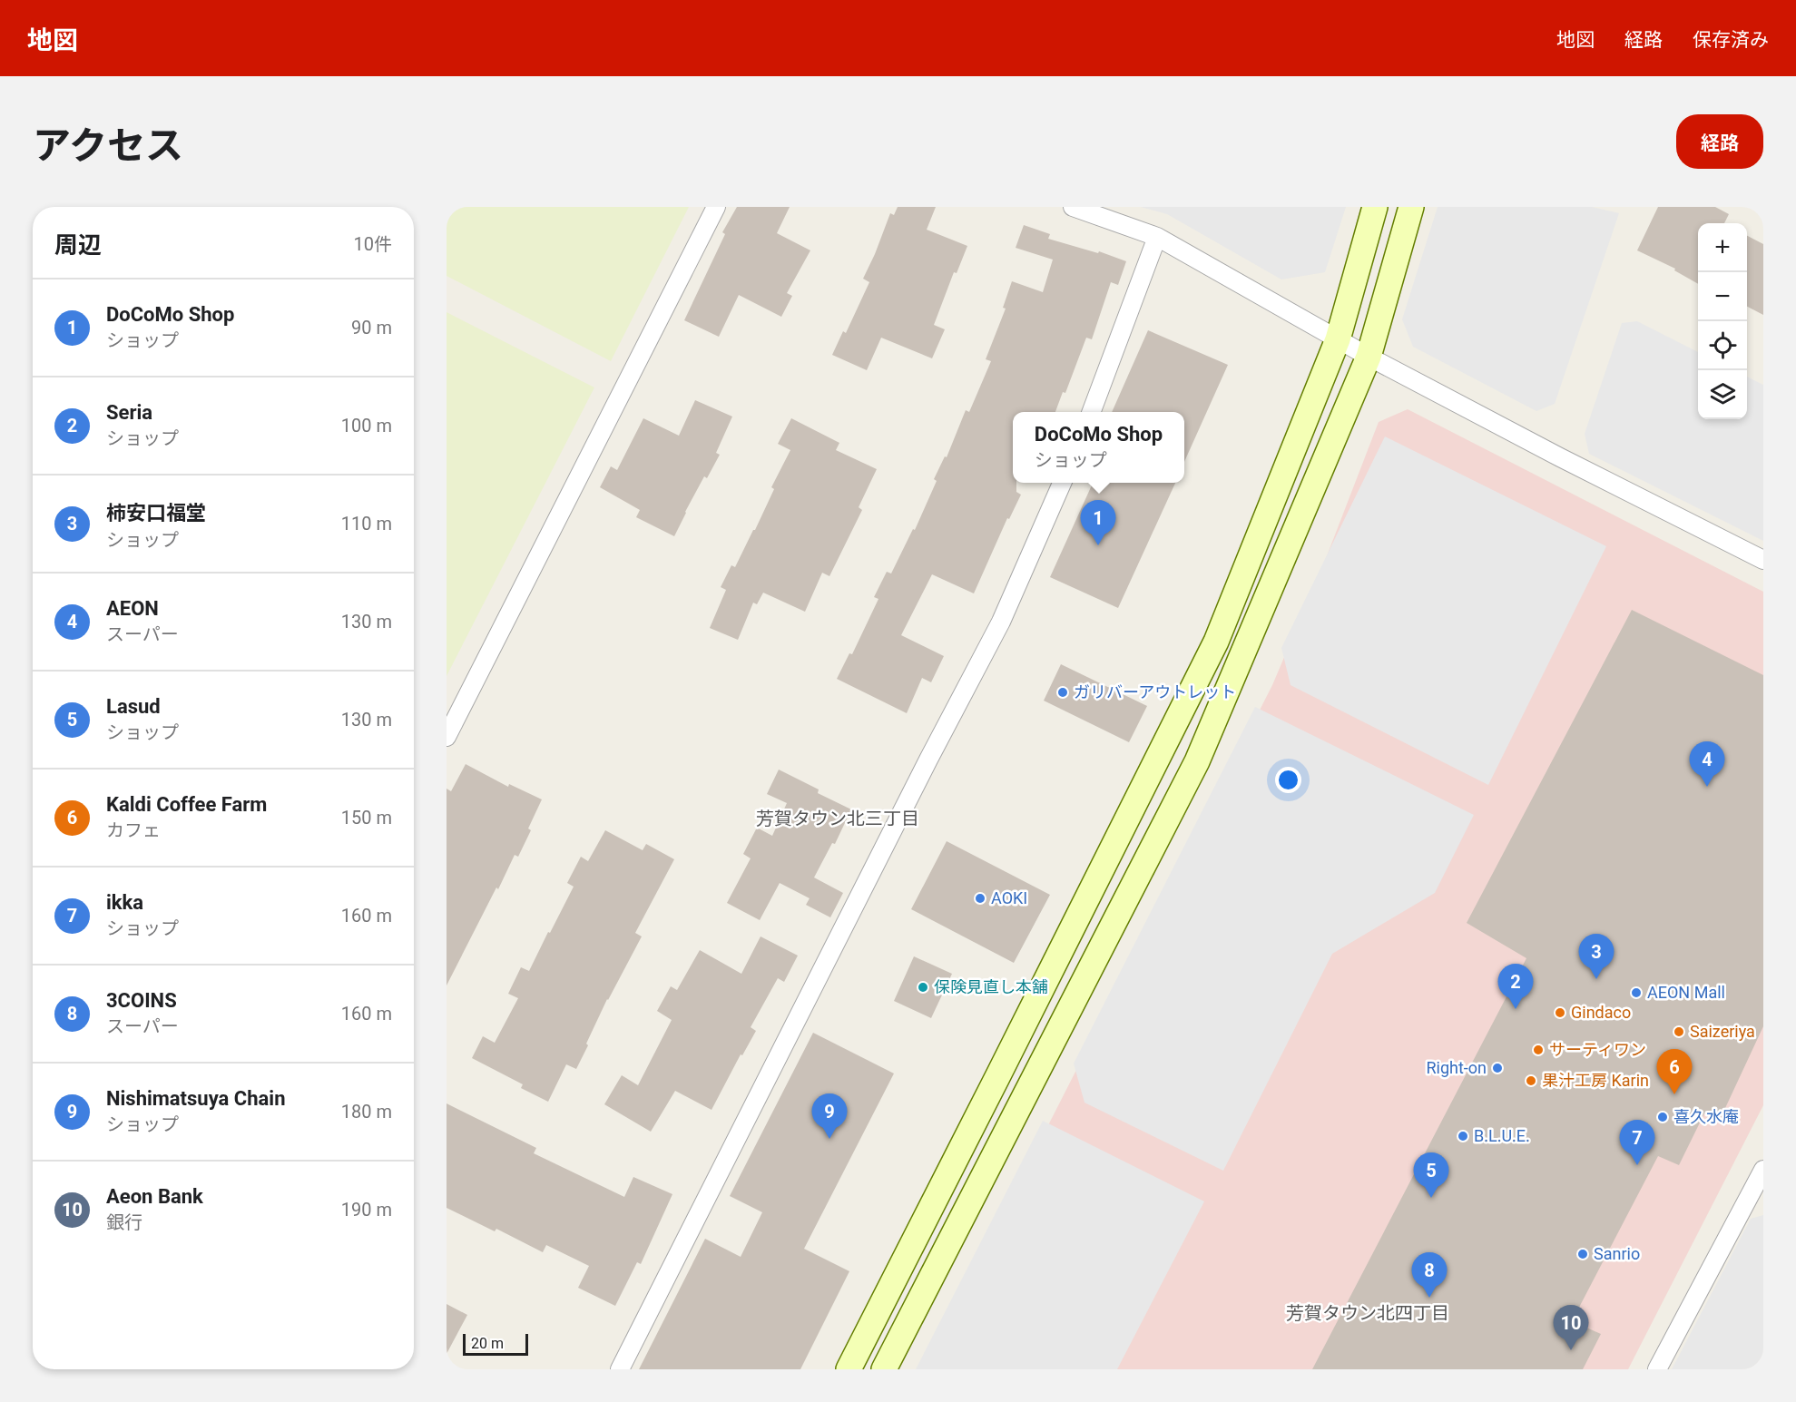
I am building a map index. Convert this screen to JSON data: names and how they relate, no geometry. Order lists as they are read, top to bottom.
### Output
{
  "districts": ["芳賀タウン北三丁目", "芳賀タウン北四丁目"],
  "places": [
    "ガリバーアウトレット",
    "AOKI",
    "保険見直し本舗",
    "AEON Mall",
    "Gindaco",
    "Saizeriya",
    "サーティワン",
    "Right-on",
    "果汁工房 Karin",
    "喜久水庵",
    "B.L.U.E.",
    "Sanrio"
  ],
  "scale_bar": "20 m",
  "page": {
    "header": "地図",
    "nav": ["地図", "経路", "保存済み"],
    "title": "アクセス",
    "buttons": "経路",
    "heading": ["周辺", "10件"],
    "map_buttons": ["+", "−"],
    "list": [
      {
        "mark": "1",
        "name": "DoCoMo Shop",
        "note": "ショップ",
        "value": "90 m"
      },
      {
        "mark": "2",
        "name": "Seria",
        "note": "ショップ",
        "value": "100 m"
      },
      {
        "mark": "3",
        "name": "柿安口福堂",
        "note": "ショップ",
        "value": "110 m"
      },
      {
        "mark": "4",
        "name": "AEON",
        "note": "スーパー",
        "value": "130 m"
      },
      {
        "mark": "5",
        "name": "Lasud",
        "note": "ショップ",
        "value": "130 m"
      },
      {
        "mark": "6",
        "name": "Kaldi Coffee Farm",
        "note": "カフェ",
        "value": "150 m"
      },
      {
        "mark": "7",
        "name": "ikka",
        "note": "ショップ",
        "value": "160 m"
      },
      {
        "mark": "8",
        "name": "3COINS",
        "note": "スーパー",
        "value": "160 m"
      },
      {
        "mark": "9",
        "name": "Nishimatsuya Chain",
        "note": "ショップ",
        "value": "180 m"
      },
      {
        "mark": "10",
        "name": "Aeon Bank",
        "note": "銀行",
        "value": "190 m"
      }
    ],
    "popup": ["DoCoMo Shop", "ショップ"],
    "pins": [
      "1",
      "4",
      "3",
      "2",
      "6",
      "9",
      "7",
      "5",
      "8",
      "10"
    ],
    "scale": "20 m"
  }
}
